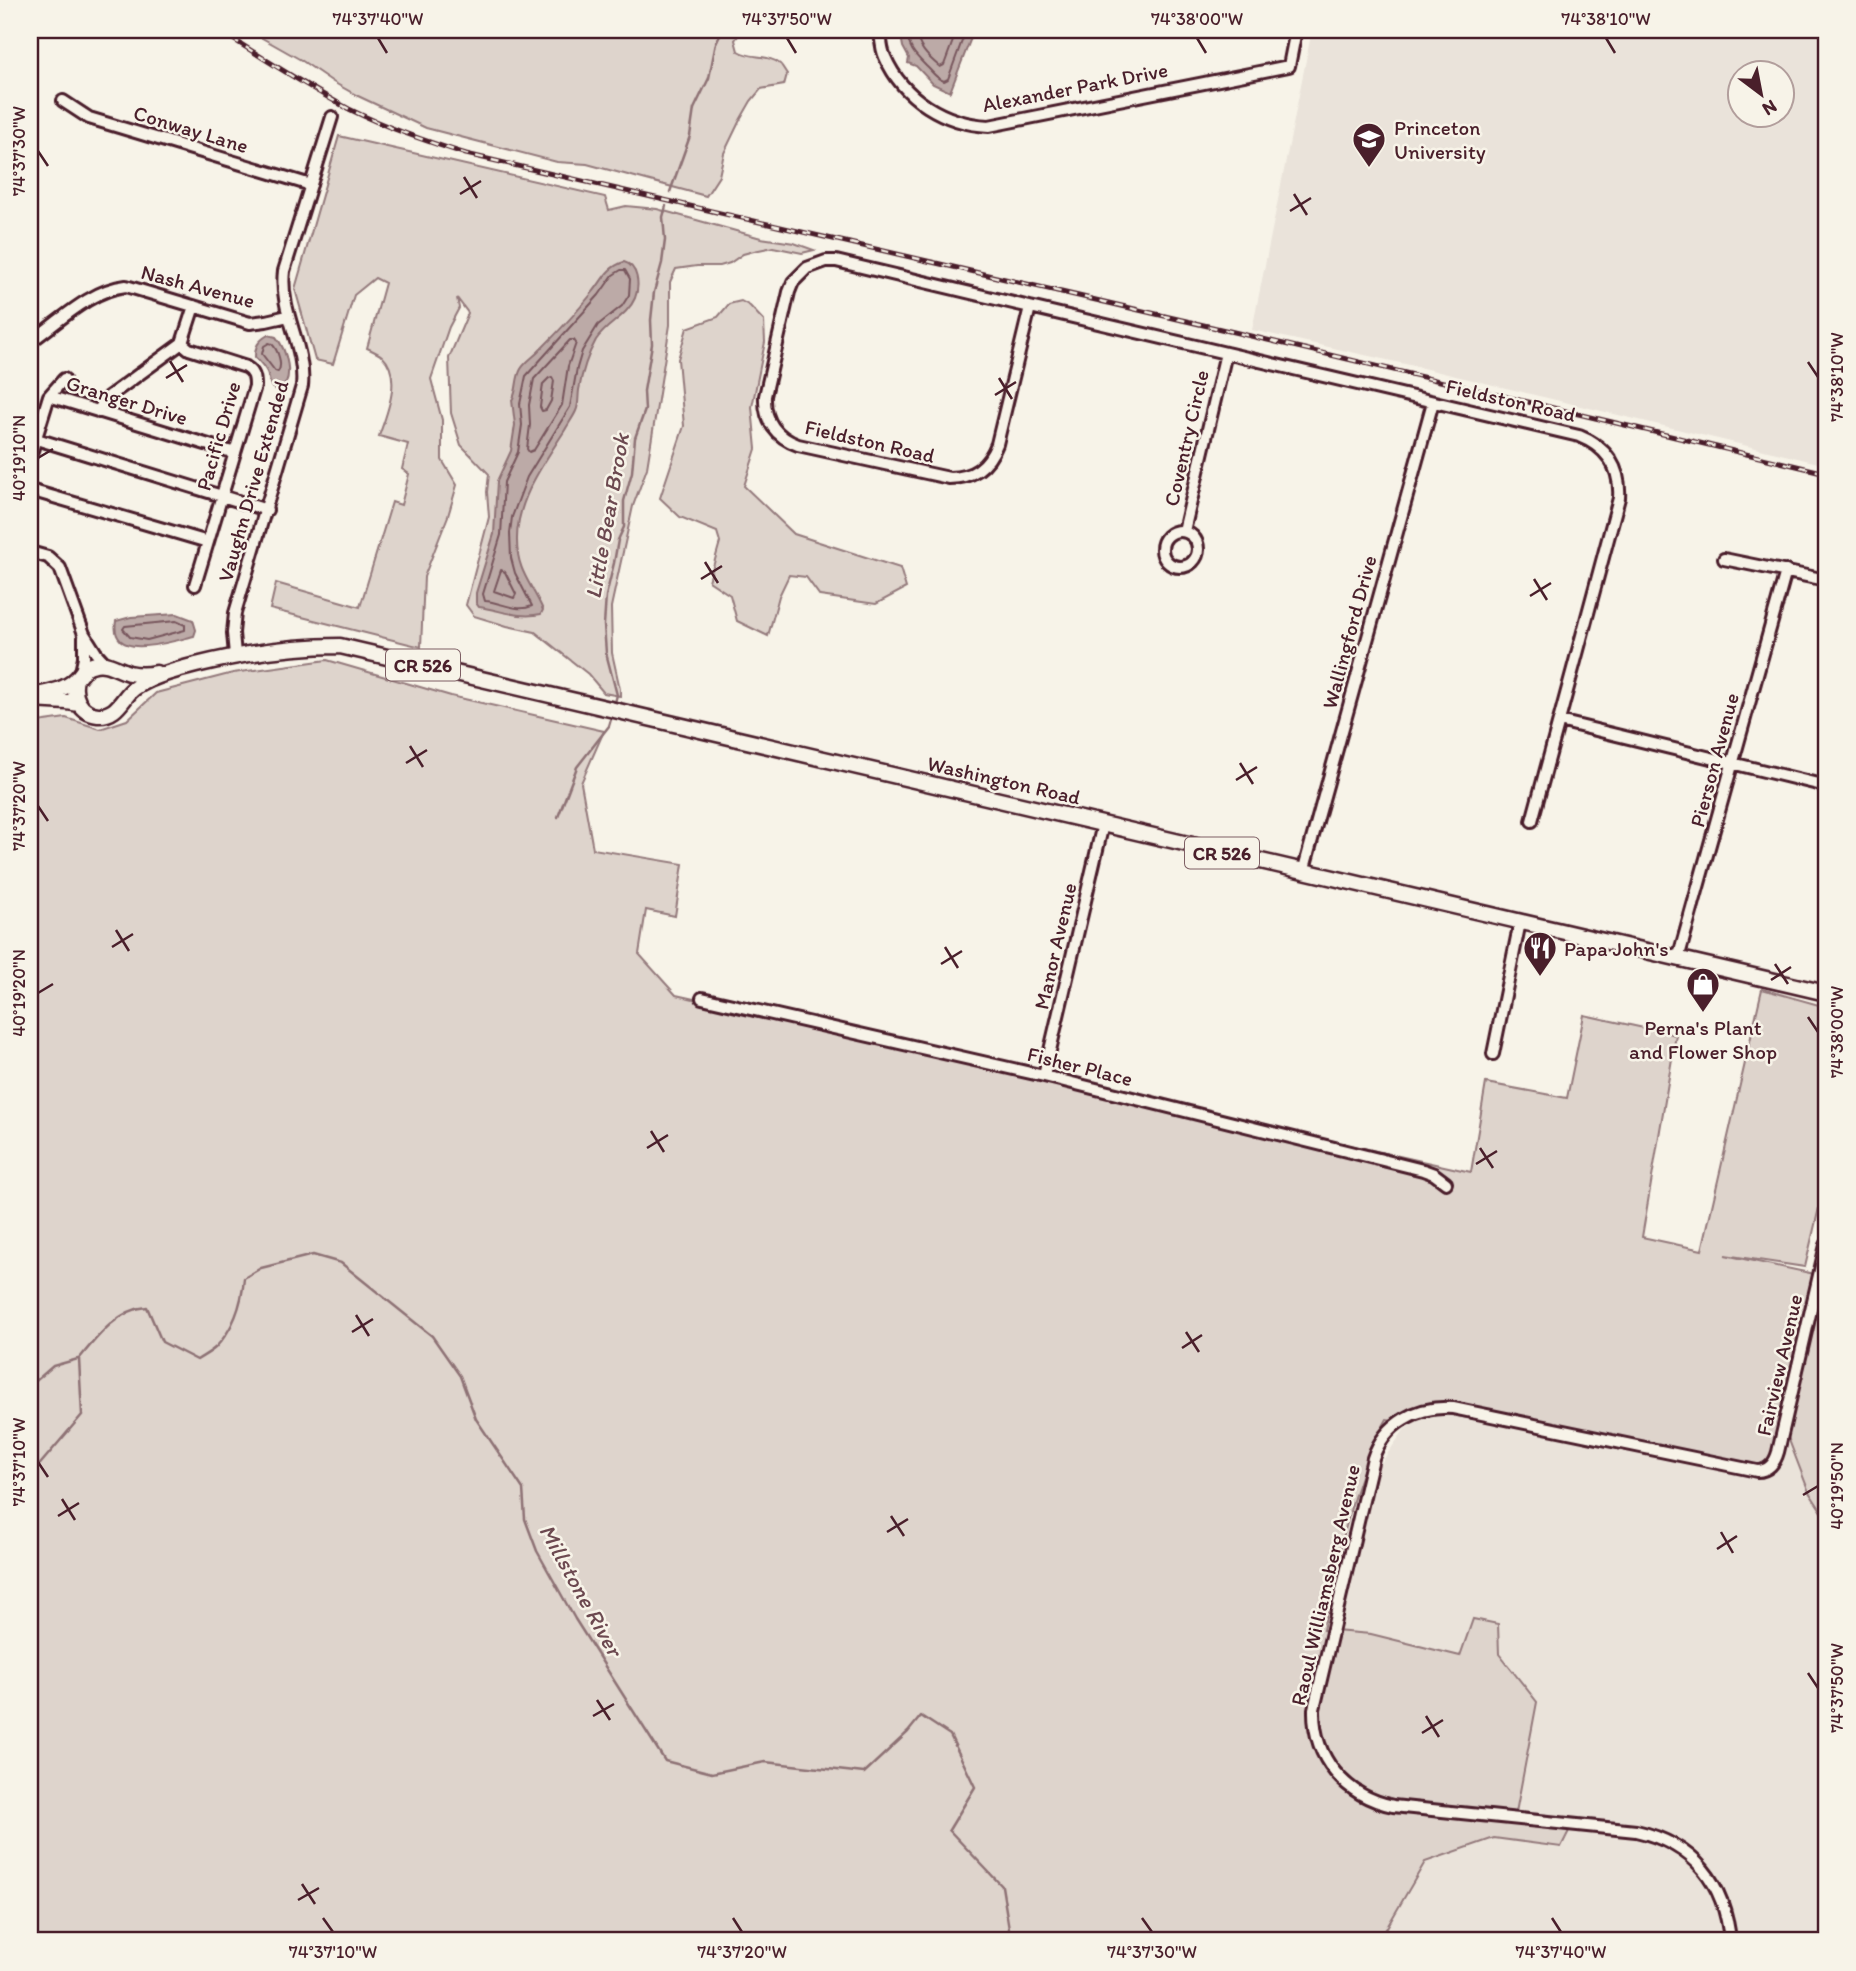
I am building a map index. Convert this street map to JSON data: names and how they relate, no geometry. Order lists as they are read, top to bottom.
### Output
{
  "streets": {
    "main road": ["CR 526", "Washington Road"],
    "street": [
      "Alexander Park Drive",
      "Conway Lane",
      "Nash Avenue",
      "Granger Drive",
      "Fieldston Road",
      "Pacific Drive",
      "Coventry Circle",
      "Vaughn Drive Extended",
      "Wallingford Drive",
      "Pierson Avenue",
      "Manor Avenue",
      "Fisher Place",
      "Fairview Avenue",
      "Raoul Williamsberg Avenue"
    ]
  },
  "crossings": [
    ["Conway Lane", "Vaughn Drive Extended"],
    ["Nash Avenue", "Vaughn Drive Extended"],
    ["Granger Drive", "Pacific Drive"],
    ["Fieldston Road", "Coventry Circle"],
    ["Fieldston Road", "Wallingford Drive"],
    ["Vaughn Drive Extended", "Washington Road"],
    ["Wallingford Drive", "Washington Road"],
    ["Pierson Avenue", "Washington Road"],
    ["Washington Road", "Manor Avenue"],
    ["Manor Avenue", "Fisher Place"],
    ["Fairview Avenue", "Raoul Williamsberg Avenue"]
  ],
  "water": ["Little Bear Brook", "Millstone River"],
  "places": {
    "school or university": ["Princeton University"],
    "restaurant": ["Papa John's"],
    "shop": ["Perna's Plant and Flower Shop"]
  },
  "north": "bottom right",
  "coordinates": [
    "74°37'40\"W",
    "74°37'50\"W",
    "74°38'00\"W",
    "74°38'10\"W",
    "74°37'30\"W",
    "40°19'10\"N",
    "74°37'20\"W",
    "40°19'20\"N",
    "74°37'10\"W",
    "40°19'50\"N"
  ]
}
